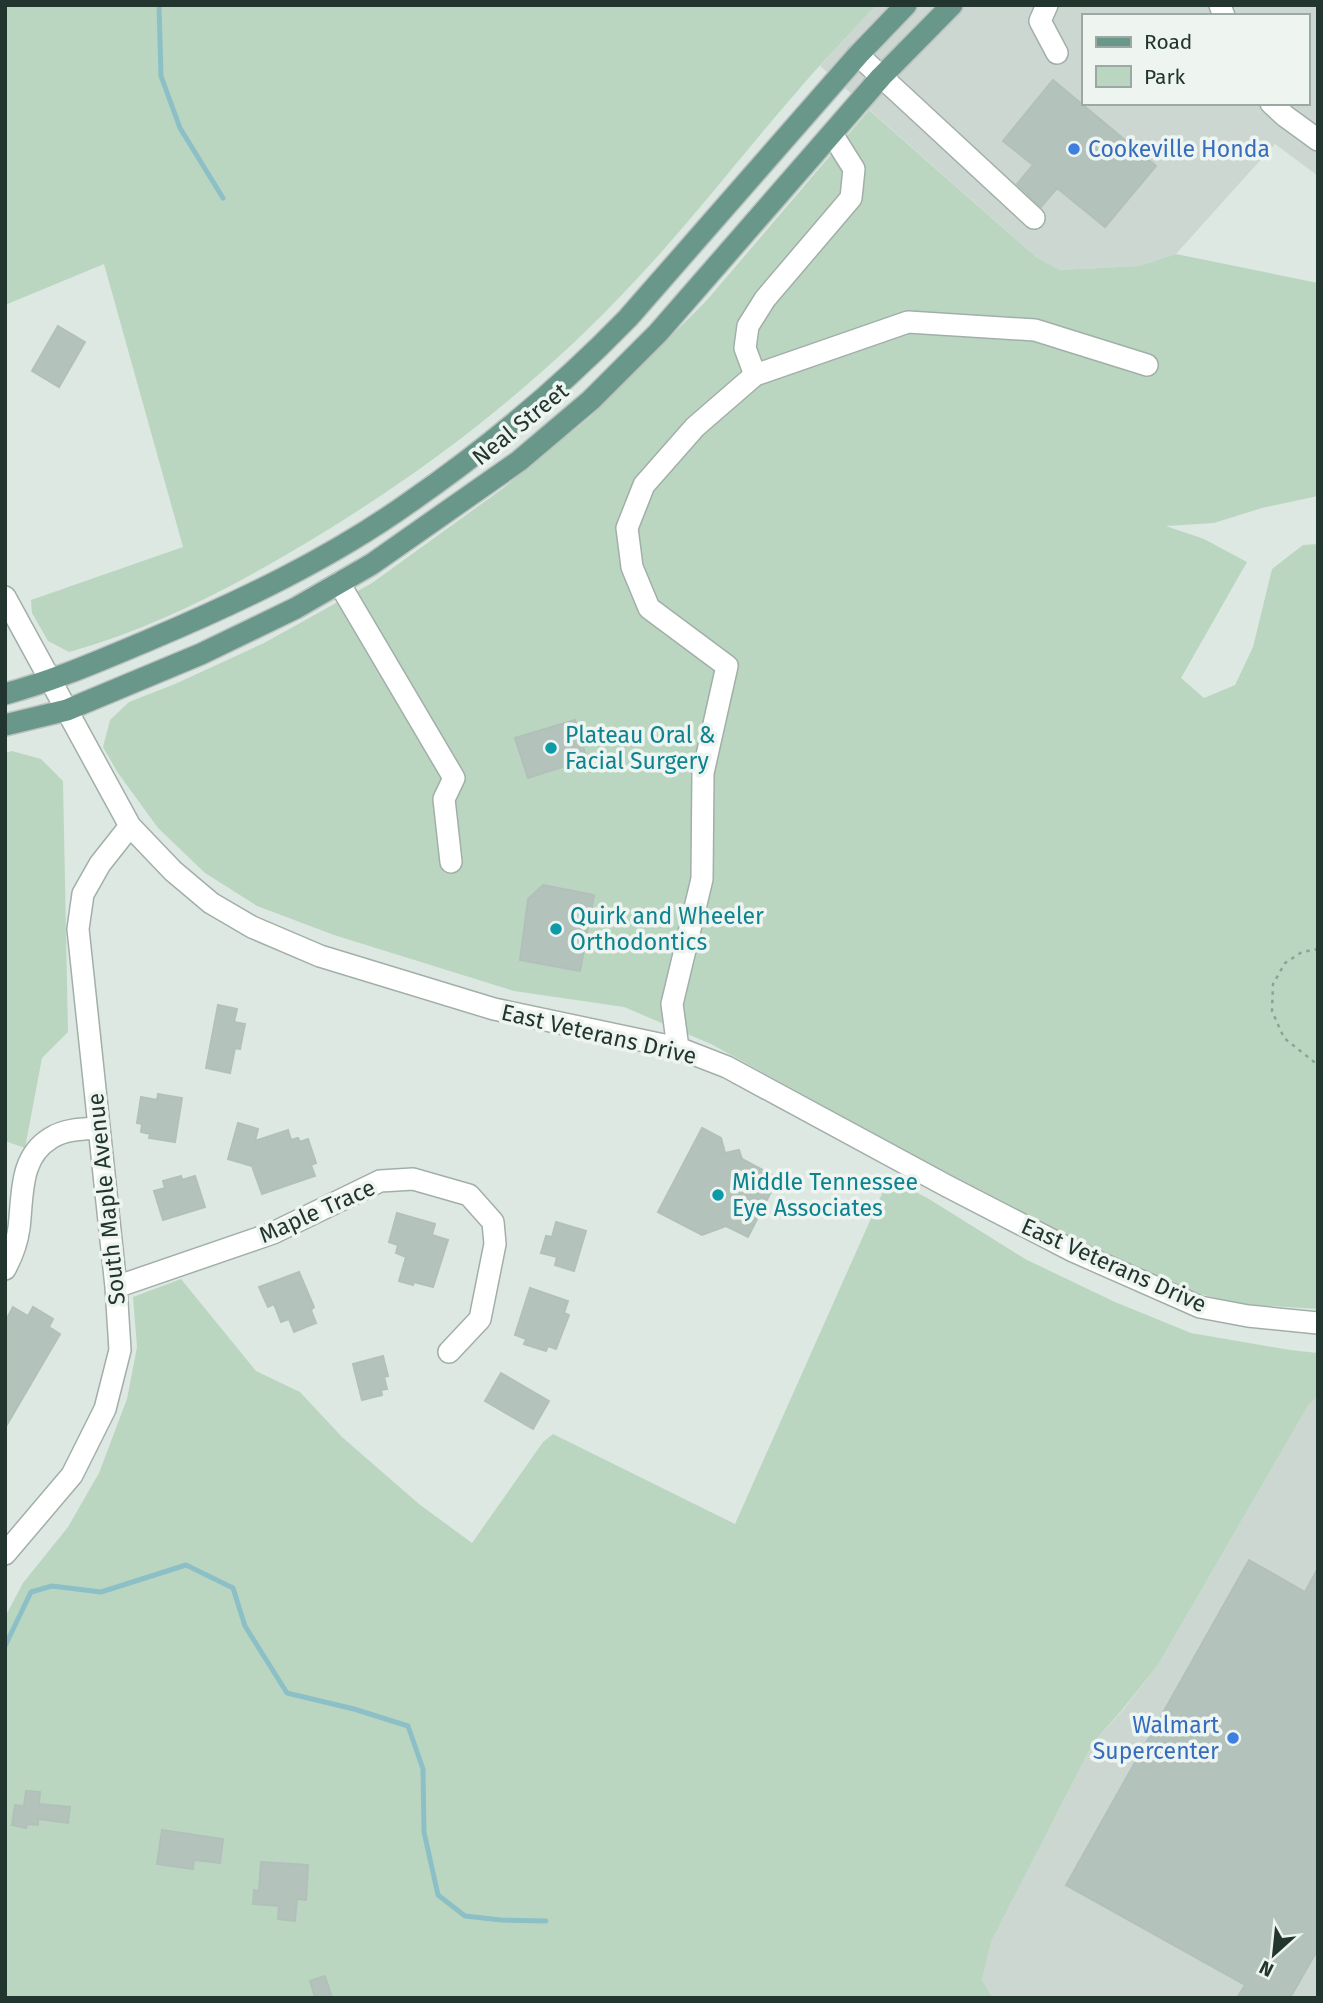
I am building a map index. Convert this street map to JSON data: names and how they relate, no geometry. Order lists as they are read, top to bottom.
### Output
{
  "streets": {
    "main road": ["Neal Street"],
    "street": ["East Veterans Drive", "South Maple Avenue", "Maple Trace"]
  },
  "crossings": [
    ["Neal Street", "East Veterans Drive"],
    ["East Veterans Drive", "South Maple Avenue"],
    ["South Maple Avenue", "Maple Trace"]
  ],
  "places": [
    "Cookeville Honda",
    "Plateau Oral & Facial Surgery",
    "Quirk and Wheeler Orthodontics",
    "Middle Tennessee Eye Associates",
    "Walmart Supercenter"
  ],
  "legend": ["Road", "Park"],
  "north": "bottom left"
}
